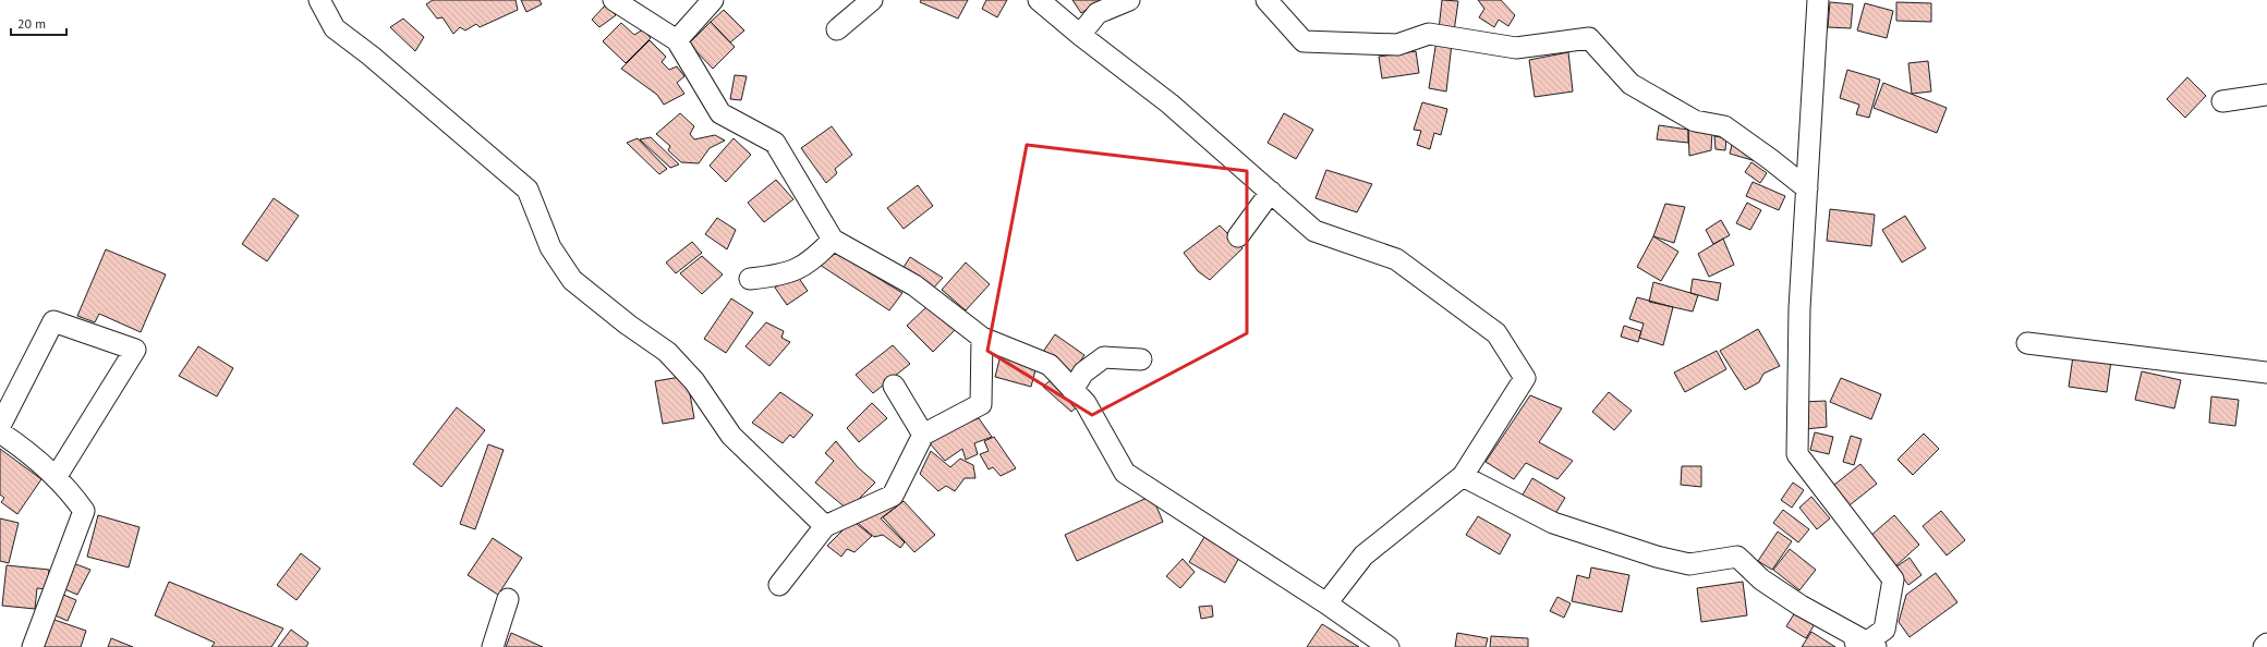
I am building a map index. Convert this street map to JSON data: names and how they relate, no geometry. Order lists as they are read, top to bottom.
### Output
{
  "scale_bar": "20 m"
}
